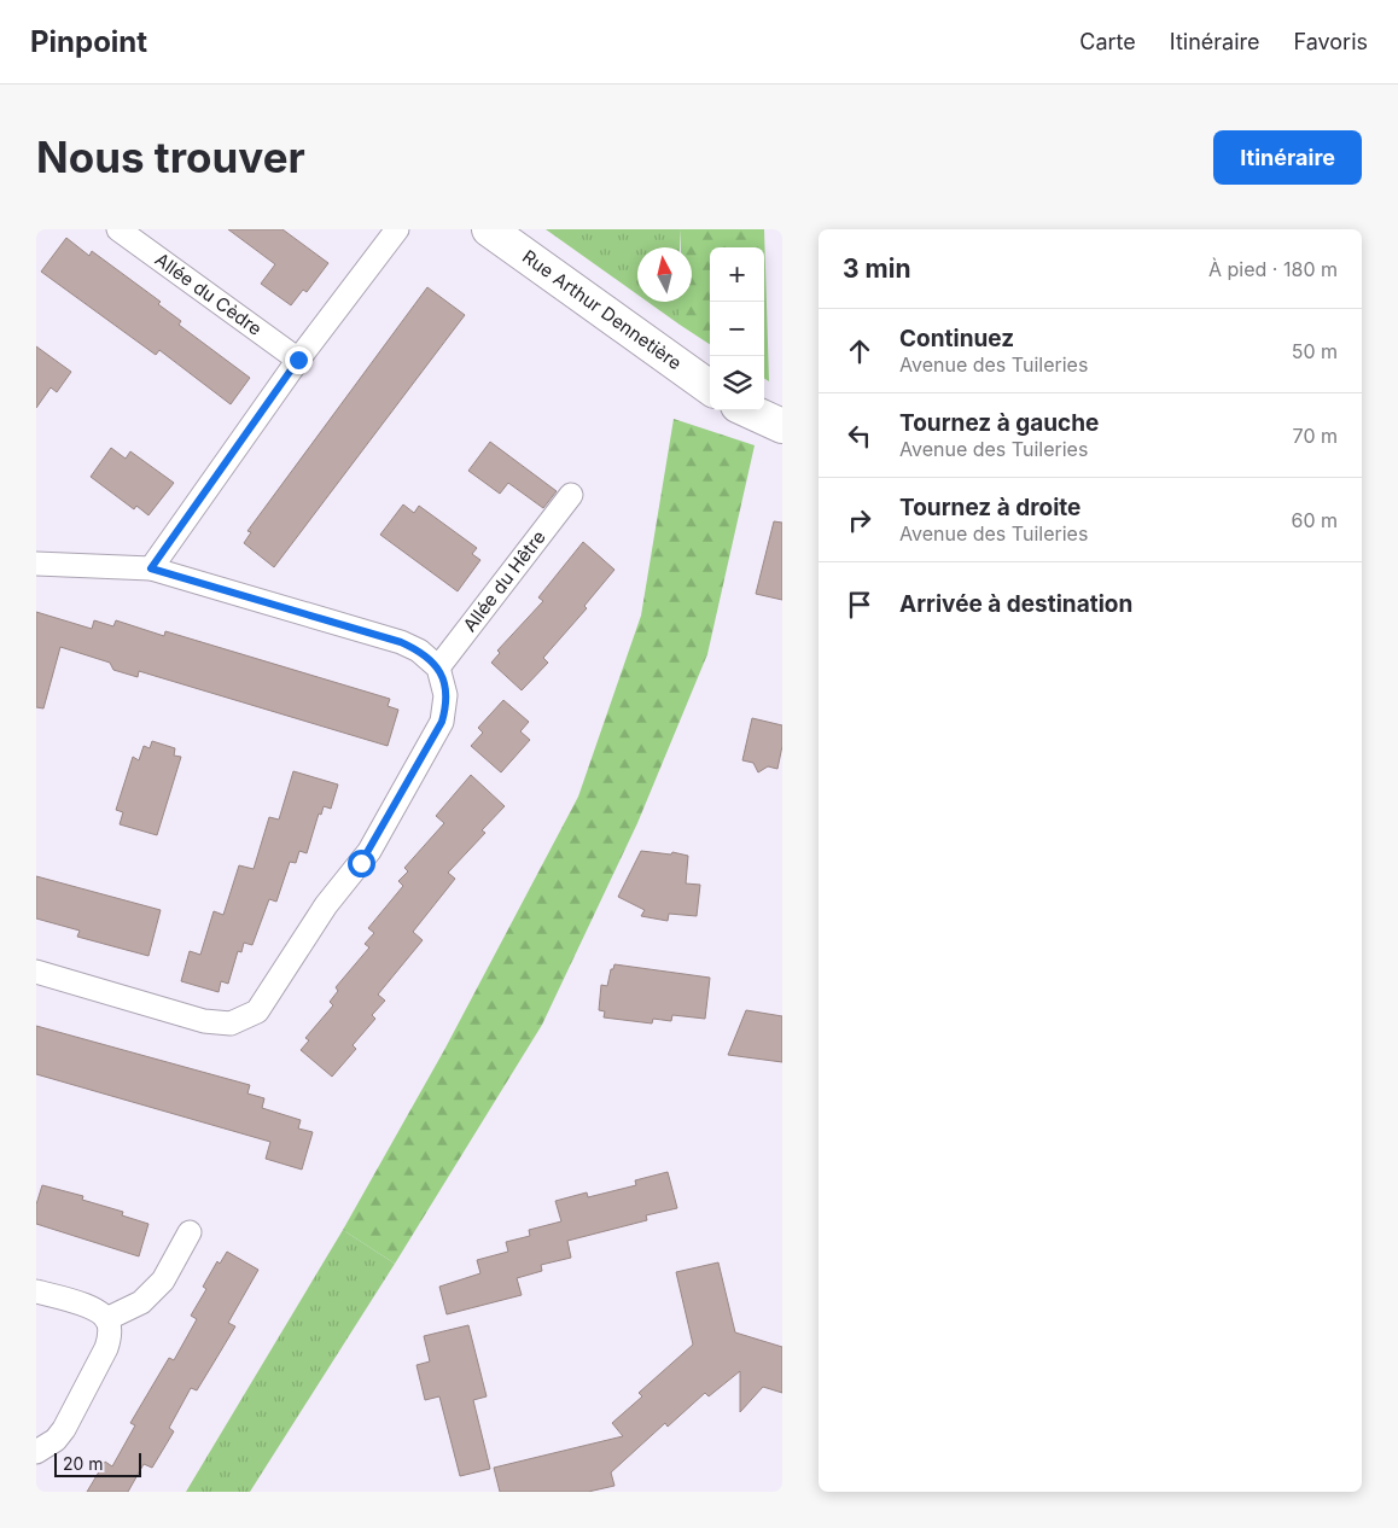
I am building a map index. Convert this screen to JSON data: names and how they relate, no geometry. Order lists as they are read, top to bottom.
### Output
{
  "streets": {
    "street": ["Allée du Cèdre", "Rue Arthur Dennetière", "Allée du Hêtre"]
  },
  "scale_bar": "20 m",
  "north": "top",
  "page": {
    "header": "Pinpoint",
    "nav": ["Carte", "Itinéraire", "Favoris"],
    "buttons": "Itinéraire",
    "title": "Nous trouver",
    "heading": ["3 min", "À pied · 180 m"],
    "map_buttons": ["+", "−"],
    "list": [
      ["Continuez", "Avenue des Tuileries", "50 m"],
      ["Tournez à gauche", "Avenue des Tuileries", "70 m"],
      ["Tournez à droite", "Avenue des Tuileries", "60 m"],
      "Arrivée à destination"
    ],
    "scale": "20 m"
  }
}
